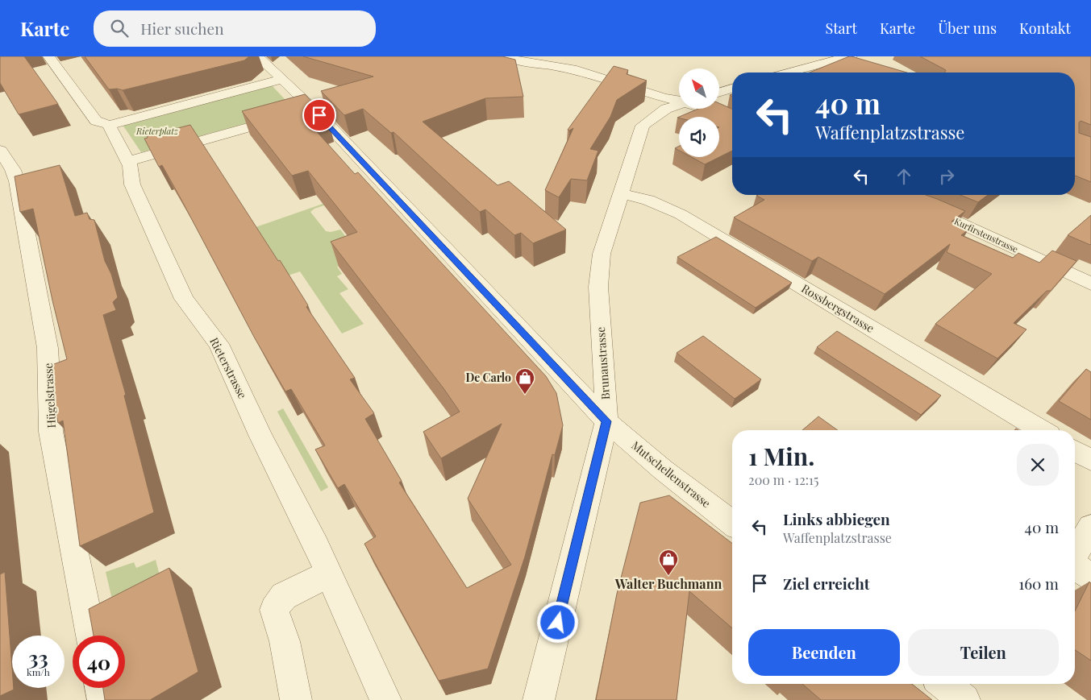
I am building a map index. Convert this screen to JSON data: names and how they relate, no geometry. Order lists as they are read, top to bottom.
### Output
{
  "streets": {
    "street": [
      "Kurfirstenstrasse",
      "Rossbergstrasse",
      "Brunaustrasse",
      "Rieterstrasse",
      "Hügelstrasse",
      "Mutschellenstrasse"
    ]
  },
  "crossings": [
    ["Rossbergstrasse", "Brunaustrasse"],
    ["Brunaustrasse", "Mutschellenstrasse"]
  ],
  "parks": ["Rieterplatz"],
  "places": {
    "shop": ["De Carlo", "Walter Buchmann"]
  },
  "north": "top left",
  "page": {
    "header": "Karte",
    "search": "Hier suchen",
    "nav": [
      "Start",
      "Karte",
      "Über uns",
      "Kontakt"
    ],
    "turn": ["40 m", "Waffenplatzstrasse"],
    "heading": ["1 Min.", "200 m · 12:15"],
    "list": [
      {
        "name": "Links abbiegen",
        "note": "Waffenplatzstrasse",
        "value": "40 m"
      },
      {
        "name": "Ziel erreicht",
        "value": "160 m"
      }
    ],
    "buttons": ["Beenden", "Teilen"],
    "speed": "33 km/h",
    "limit": "40"
  }
}
